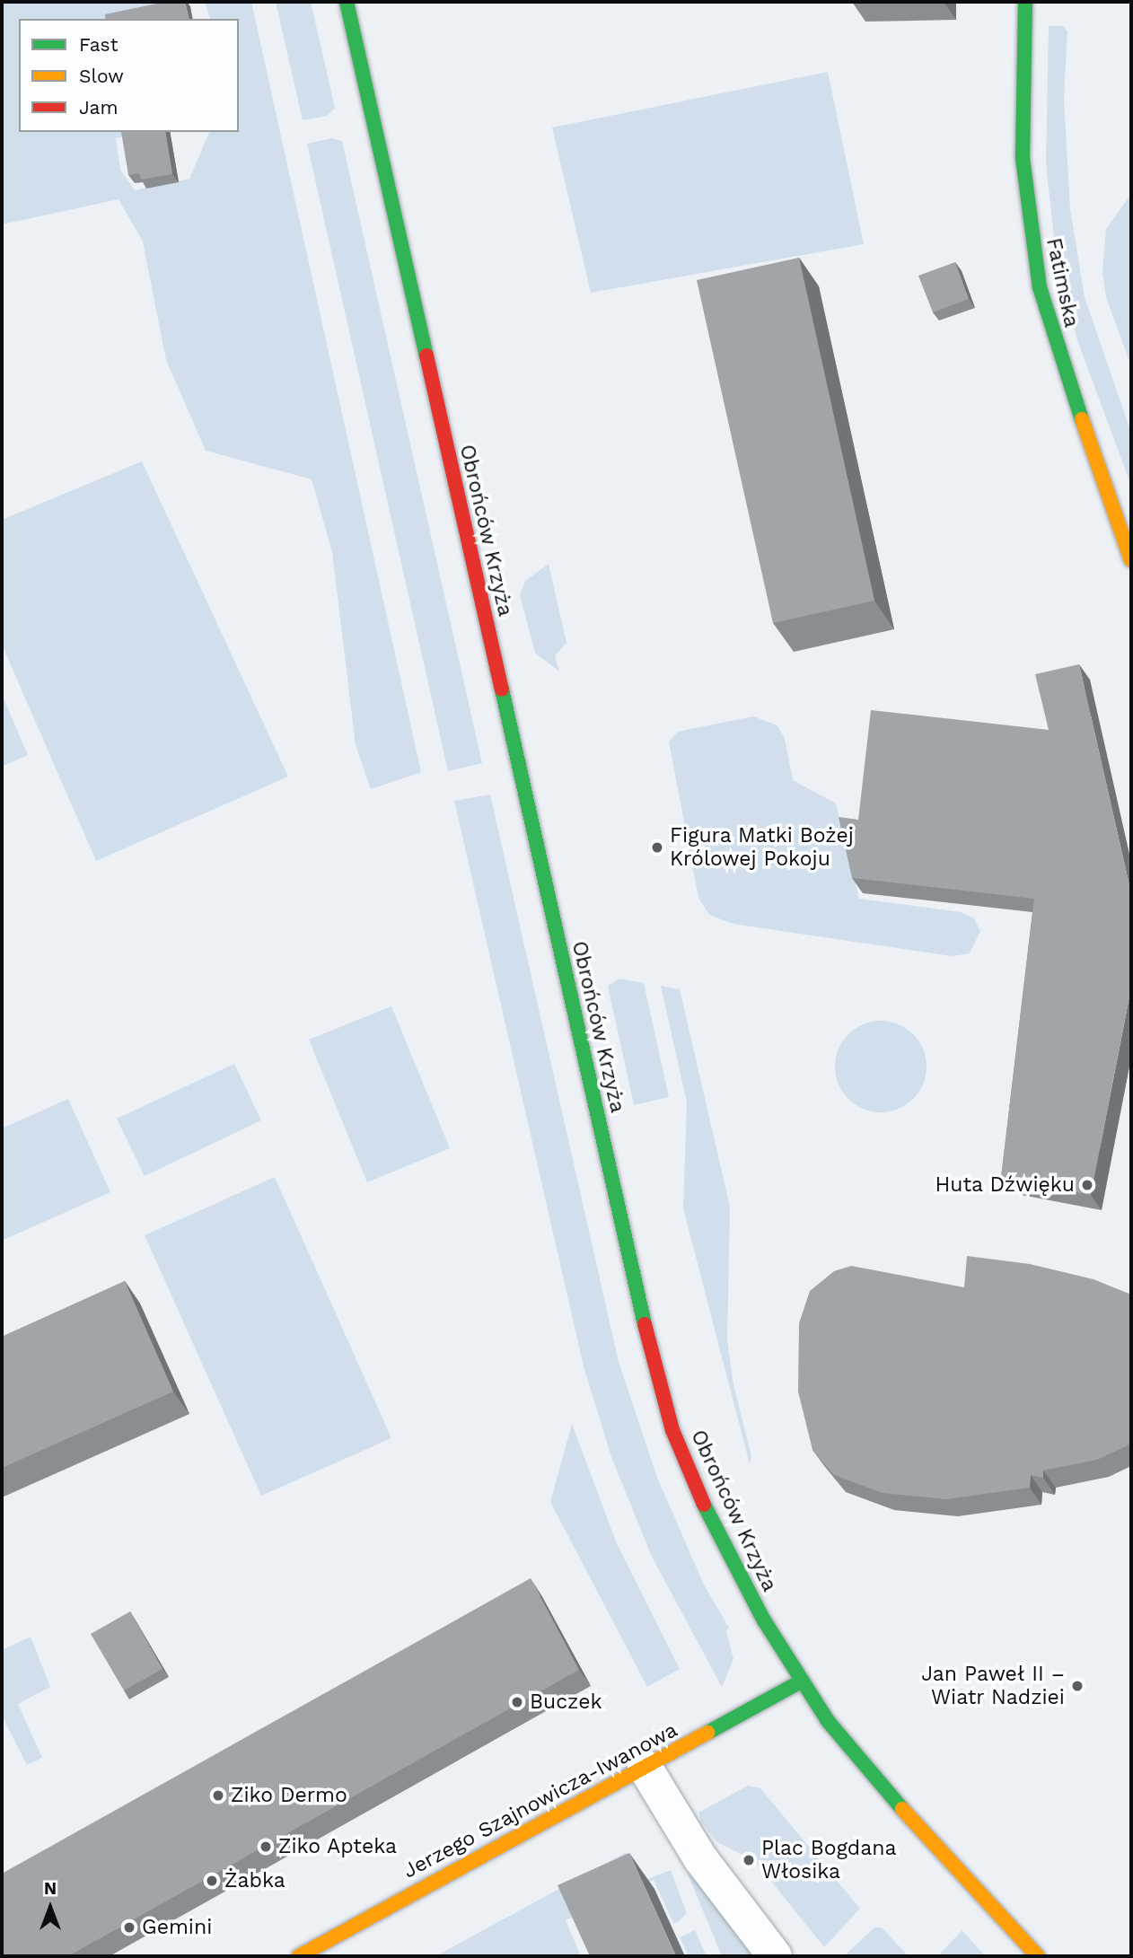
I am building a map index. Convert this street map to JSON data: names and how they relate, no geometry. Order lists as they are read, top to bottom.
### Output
{
  "streets": {
    "street": ["Fatimska", "Obrońców Krzyża", "Jerzego Szajnowicza-Iwanowa"]
  },
  "crossings": [
    ["Obrońców Krzyża", "Jerzego Szajnowicza-Iwanowa"]
  ],
  "places": [
    "Figura Matki Bożej Królowej Pokoju",
    "Huta Dźwięku",
    "Jan Paweł II – Wiatr Nadziei",
    "Buczek",
    "Ziko Dermo",
    "Ziko Apteka",
    "Plac Bogdana Włosika",
    "Żabka",
    "Gemini"
  ],
  "legend": ["Fast", "Slow", "Jam"],
  "north": "top"
}
